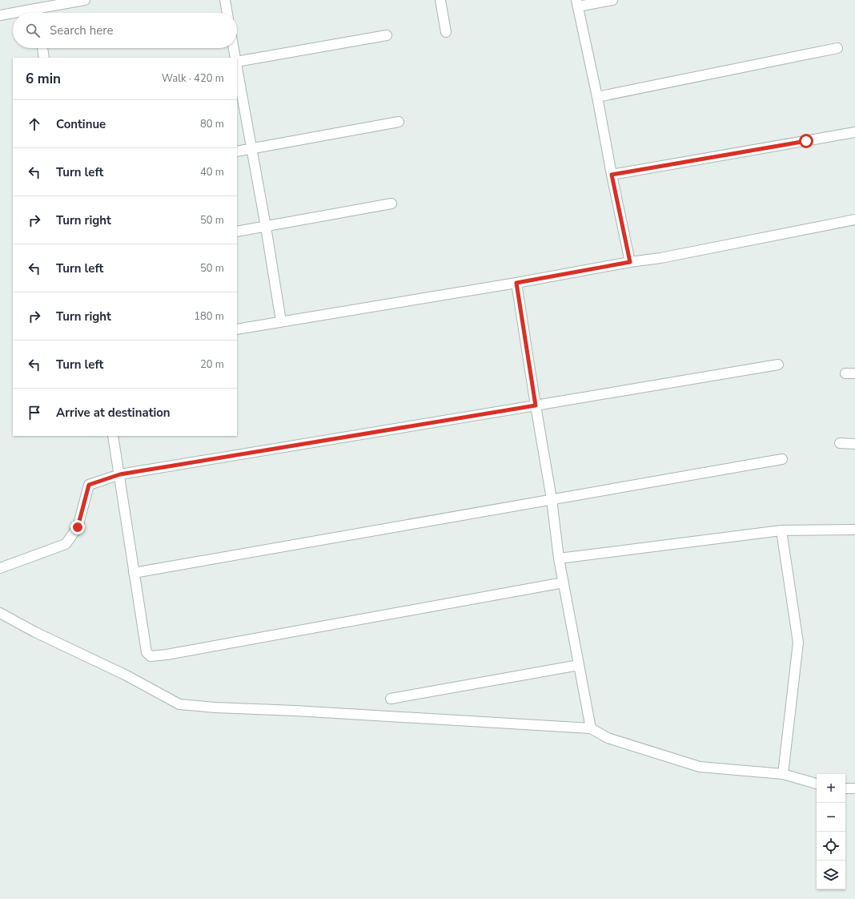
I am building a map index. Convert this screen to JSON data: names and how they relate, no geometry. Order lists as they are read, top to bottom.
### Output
{
  "page": {
    "search": "Search here",
    "heading": ["6 min", "Walk · 420 m"],
    "list": [
      ["Continue", "80 m"],
      ["Turn left", "40 m"],
      ["Turn right", "50 m"],
      ["Turn left", "50 m"],
      ["Turn right", "180 m"],
      ["Turn left", "20 m"],
      "Arrive at destination"
    ],
    "map_buttons": ["+", "−"]
  }
}
